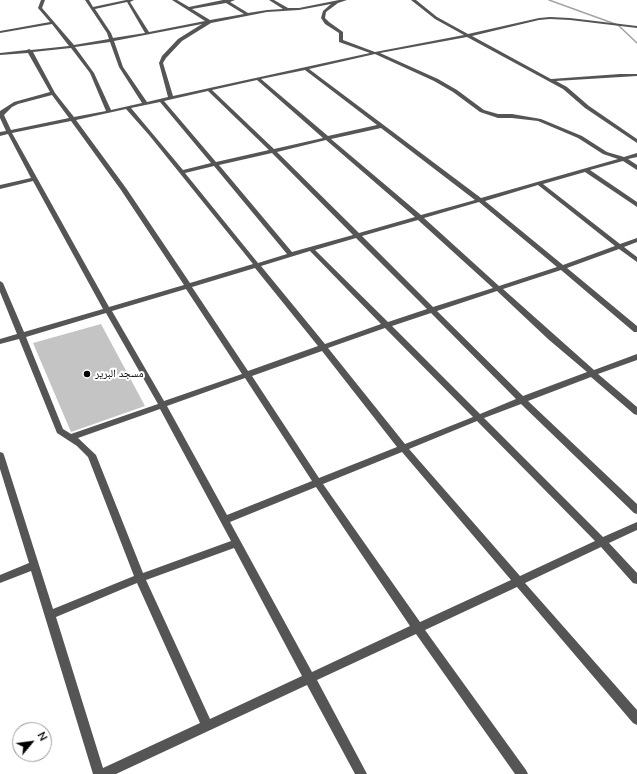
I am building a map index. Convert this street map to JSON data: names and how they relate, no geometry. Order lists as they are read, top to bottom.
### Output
{
  "places": ["مسجد البرير"],
  "north": "top right"
}
